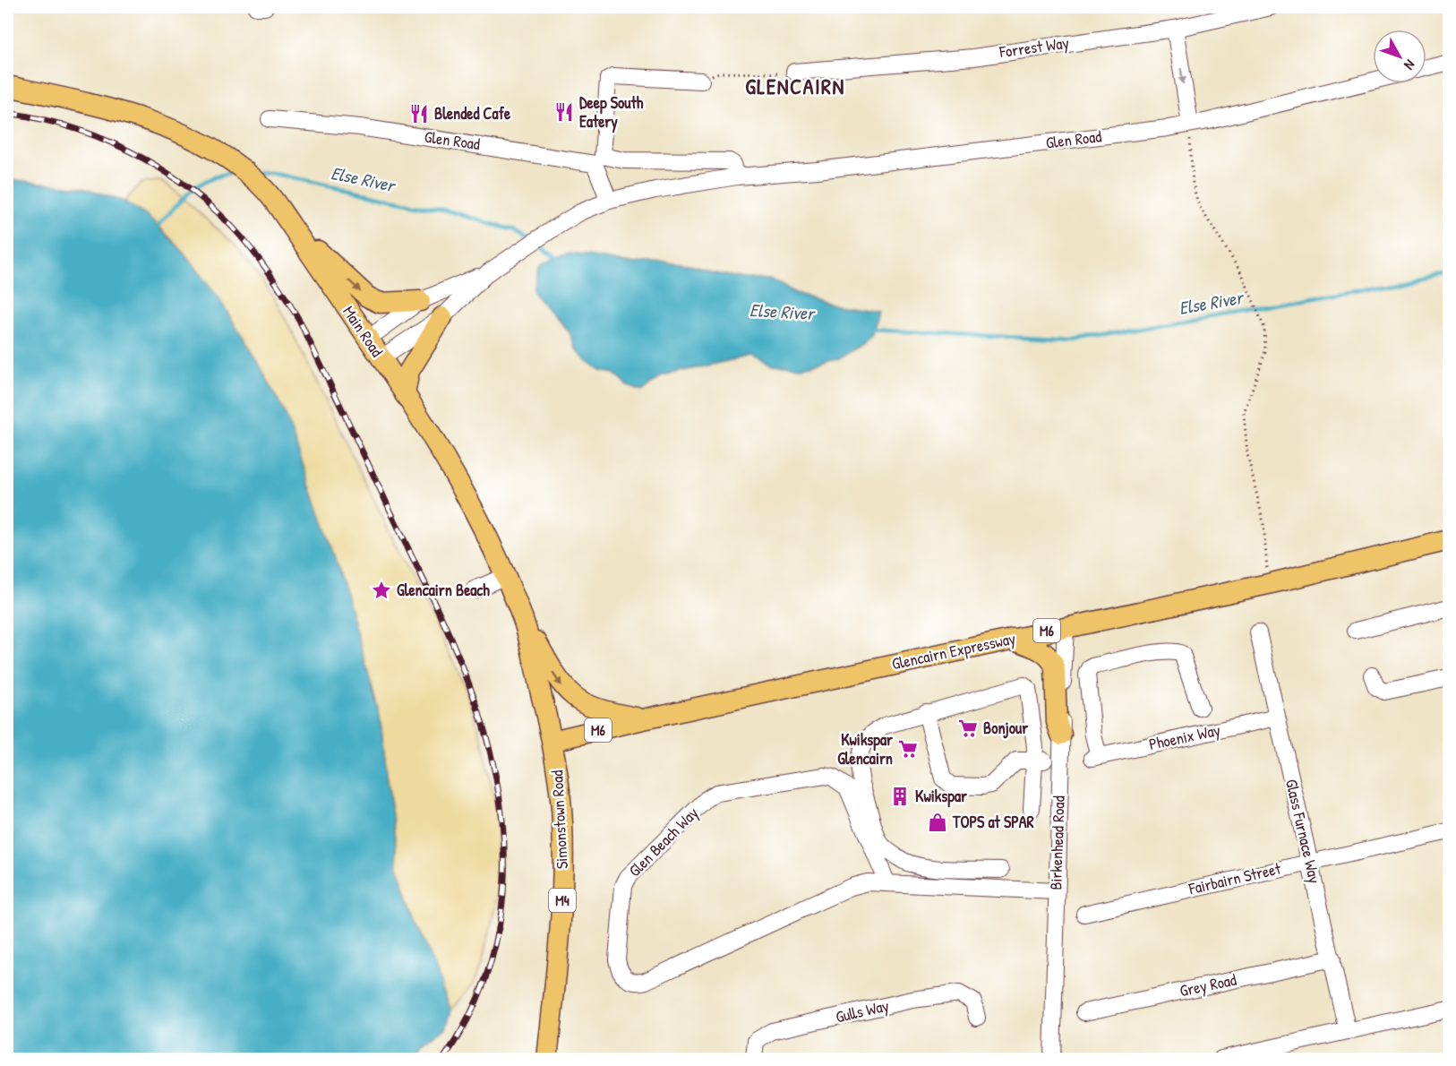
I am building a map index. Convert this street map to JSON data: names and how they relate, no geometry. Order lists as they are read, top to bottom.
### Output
{
  "streets": {
    "main road": [
      "Main Road",
      "M6",
      "Glencairn Expressway",
      "Simonstown Road",
      "M4"
    ],
    "street": [
      "Forrest Way",
      "Glen Road",
      "Phoenix Way",
      "Glass Furnace Way",
      "Glen Beach Way",
      "Birkenhead Road",
      "Fairbairn Street",
      "Grey Road",
      "Gulls Way"
    ]
  },
  "crossings": [
    ["Glen Road", "Main Road"],
    ["Main Road", "Glencairn Expressway"],
    ["Main Road", "Simonstown Road"],
    ["Glencairn Expressway", "Simonstown Road"],
    ["Glencairn Expressway", "Birkenhead Road"],
    ["Phoenix Way", "Glass Furnace Way"],
    ["Glass Furnace Way", "Fairbairn Street"],
    ["Glass Furnace Way", "Grey Road"],
    ["Glen Beach Way", "Birkenhead Road"]
  ],
  "districts": ["GLENCAIRN"],
  "water": ["Else River"],
  "places": {
    "restaurant": ["Deep South Eatery", "Blended Cafe"],
    "place": ["Glencairn Beach"],
    "supermarket": ["Bonjour", "Kwikspar Glencairn"],
    "building": ["Kwikspar"],
    "shop": ["TOPS at SPAR"]
  },
  "north": "bottom right"
}
